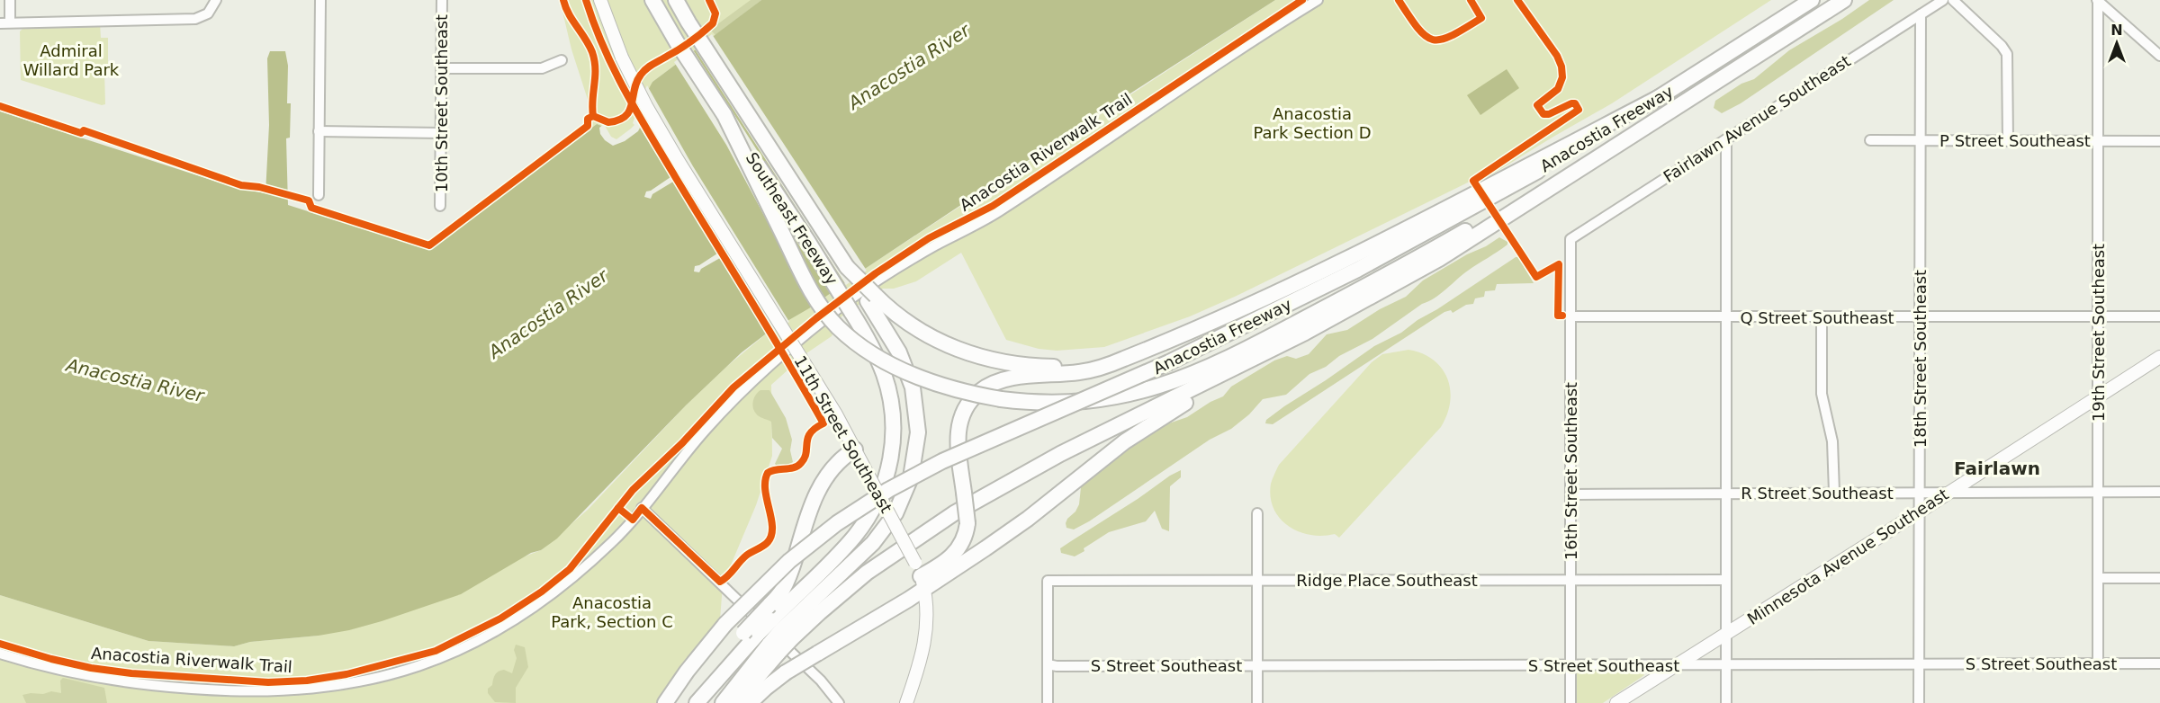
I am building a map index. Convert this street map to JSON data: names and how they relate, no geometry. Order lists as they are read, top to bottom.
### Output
{
  "streets": {
    "highway": ["Anacostia Freeway", "Southeast Freeway"],
    "main road": ["11th Street Southeast", "Minnesota Avenue Southeast"],
    "street": [
      "10th Street Southeast",
      "Fairlawn Avenue Southeast",
      "P Street Southeast",
      "Q Street Southeast",
      "19th Street Southeast",
      "18th Street Southeast",
      "16th Street Southeast",
      "R Street Southeast",
      "Ridge Place Southeast",
      "S Street Southeast"
    ],
    "cycle path": ["Anacostia Riverwalk Trail"]
  },
  "crossings": [
    ["Fairlawn Avenue Southeast", "18th Street Southeast"],
    ["Fairlawn Avenue Southeast", "16th Street Southeast"],
    ["Anacostia Freeway", "Southeast Freeway"],
    ["P Street Southeast", "19th Street Southeast"],
    ["P Street Southeast", "18th Street Southeast"],
    ["Q Street Southeast", "19th Street Southeast"],
    ["Q Street Southeast", "18th Street Southeast"],
    ["Q Street Southeast", "16th Street Southeast"],
    ["19th Street Southeast", "R Street Southeast"],
    ["19th Street Southeast", "Minnesota Avenue Southeast"],
    ["19th Street Southeast", "S Street Southeast"],
    ["18th Street Southeast", "R Street Southeast"],
    ["18th Street Southeast", "Minnesota Avenue Southeast"],
    ["18th Street Southeast", "S Street Southeast"],
    ["16th Street Southeast", "R Street Southeast"],
    ["16th Street Southeast", "Ridge Place Southeast"],
    ["16th Street Southeast", "S Street Southeast"],
    ["R Street Southeast", "Minnesota Avenue Southeast"],
    ["Minnesota Avenue Southeast", "S Street Southeast"],
    ["Ridge Place Southeast", "S Street Southeast"]
  ],
  "districts": ["Fairlawn"],
  "water": ["Anacostia River"],
  "parks": ["Admiral Willard Park", "Anacostia Park Section D", "Anacostia Park, Section C"],
  "north": "top"
}
